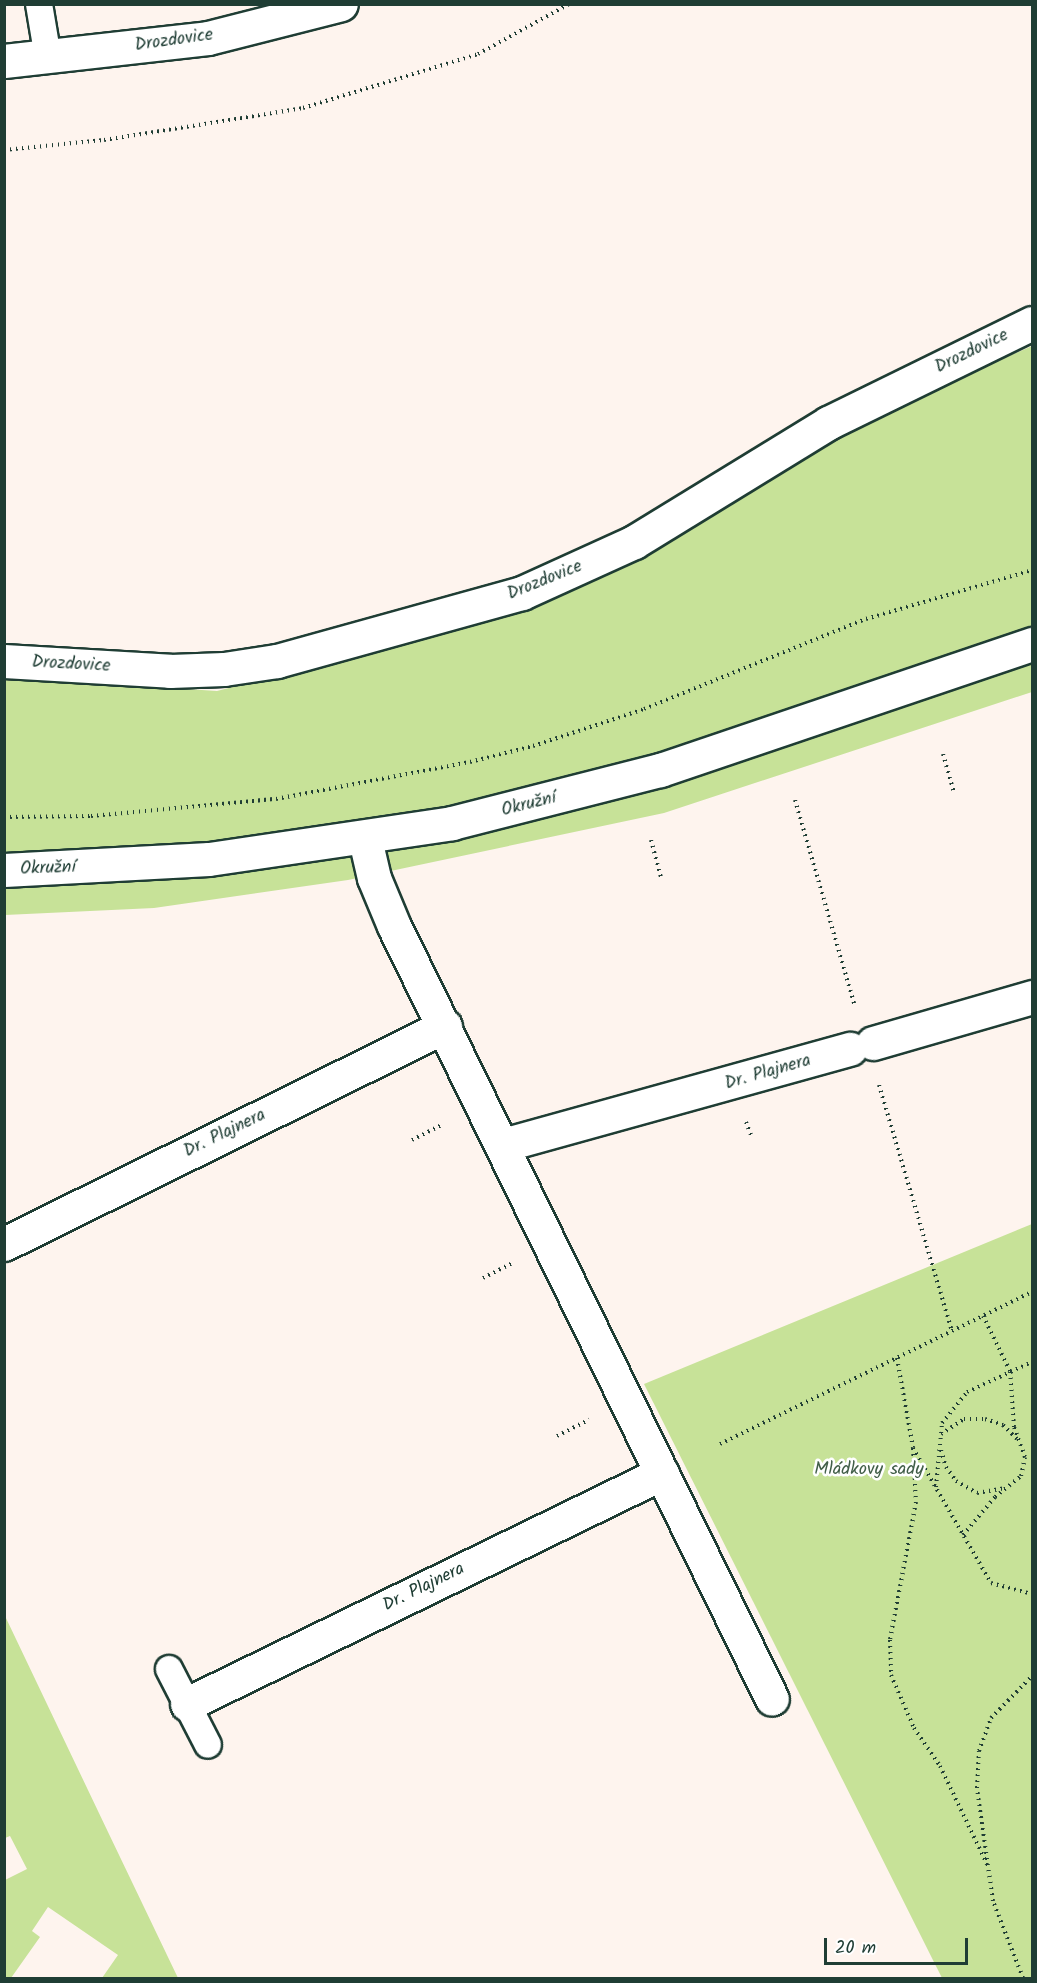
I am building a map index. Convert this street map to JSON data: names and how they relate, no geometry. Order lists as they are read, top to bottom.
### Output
{
  "streets": {
    "street": ["Drozdovice", "Okružní", "Dr. Plajnera"]
  },
  "parks": ["Mládkovy sady"],
  "scale_bar": "20 m"
}
